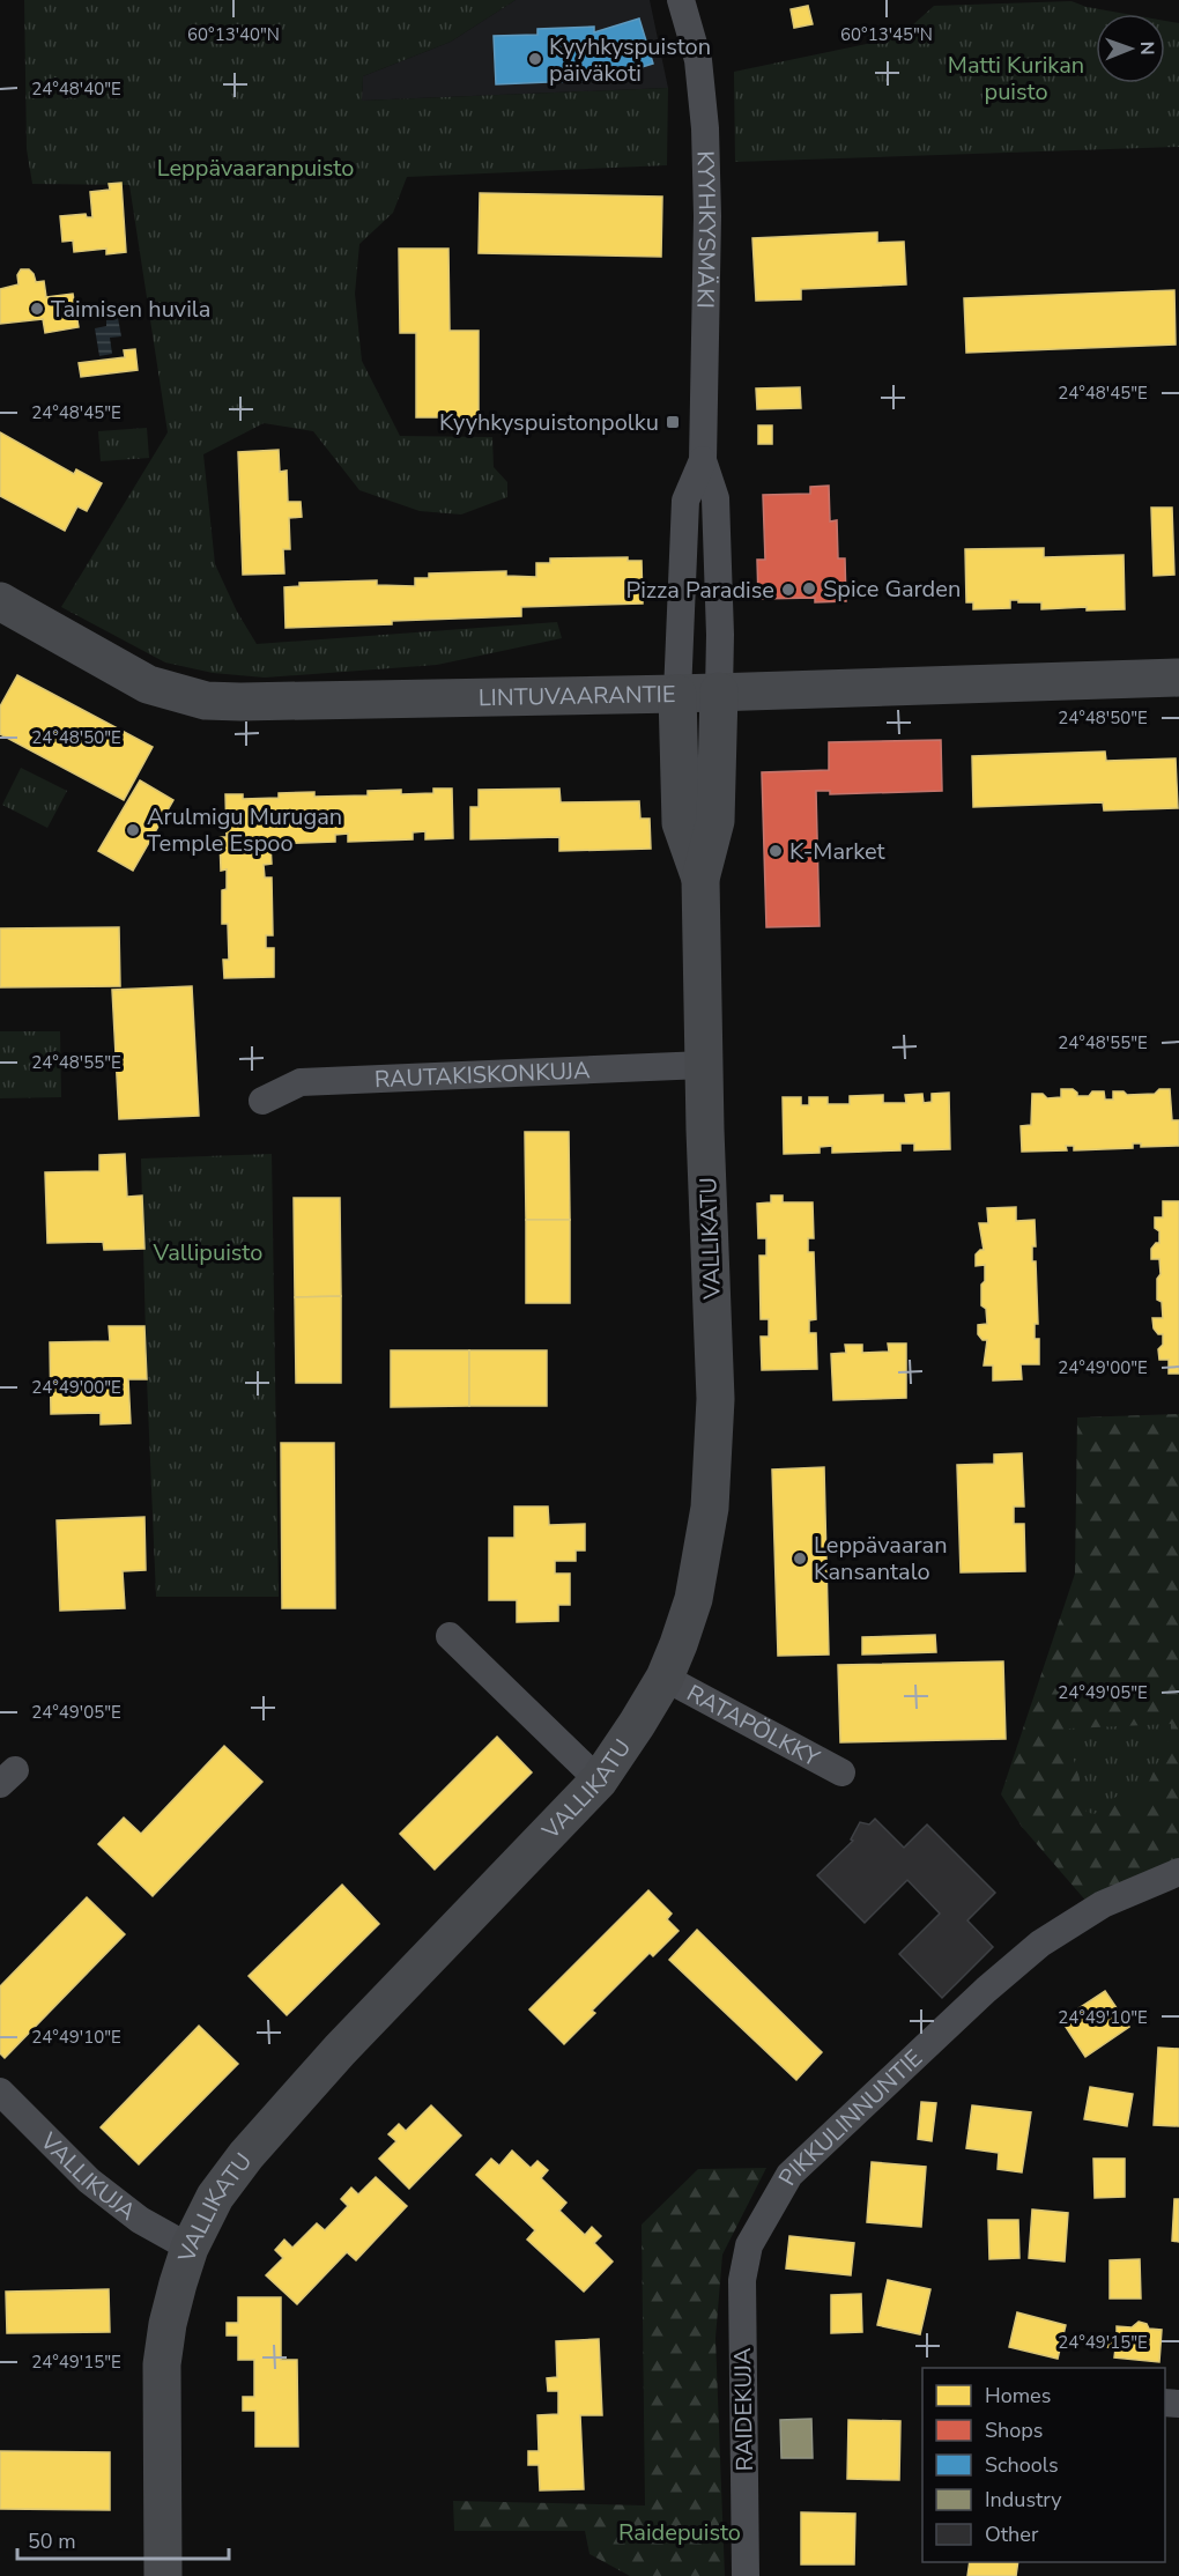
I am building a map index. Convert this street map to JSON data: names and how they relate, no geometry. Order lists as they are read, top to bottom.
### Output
{
  "streets": {
    "main road": ["LINTUVAARANTIE", "VALLIKATU"],
    "street": [
      "KYYHKYSMÄKI",
      "RAUTAKISKONKUJA",
      "RATAPÖLKKY",
      "PIKKULINNUNTIE",
      "VALLIKUJA",
      "RAIDEKUJA"
    ]
  },
  "crossings": [
    ["KYYHKYSMÄKI", "LINTUVAARANTIE"],
    ["KYYHKYSMÄKI", "VALLIKATU"],
    ["LINTUVAARANTIE", "VALLIKATU"],
    ["RAUTAKISKONKUJA", "VALLIKATU"],
    ["VALLIKATU", "RATAPÖLKKY"],
    ["VALLIKATU", "VALLIKUJA"],
    ["PIKKULINNUNTIE", "RAIDEKUJA"]
  ],
  "parks": [
    "Matti Kurikan puisto",
    "Leppävaaranpuisto",
    "Vallipuisto",
    "Raidepuisto"
  ],
  "places": {
    "other": [
      "Kyyhkyspuiston päiväkoti",
      "Taimisen huvila",
      "Spice Garden",
      "Pizza Paradise",
      "Arulmigu Murugan Temple Espoo",
      "K-Market",
      "Leppävaaran Kansantalo"
    ],
    "transit": ["Kyyhkyspuistonpolku"]
  },
  "legend": [
    "Homes",
    "Shops",
    "Schools",
    "Industry",
    "Other"
  ],
  "scale_bar": "50 m",
  "north": "right",
  "coordinates": [
    "60°13'40\"N",
    "60°13'45\"N",
    "24°48'40\"E",
    "24°48'45\"E",
    "24°48'50\"E",
    "24°48'55\"E",
    "24°49'00\"E",
    "24°49'05\"E",
    "24°49'10\"E",
    "24°49'15\"E"
  ]
}
